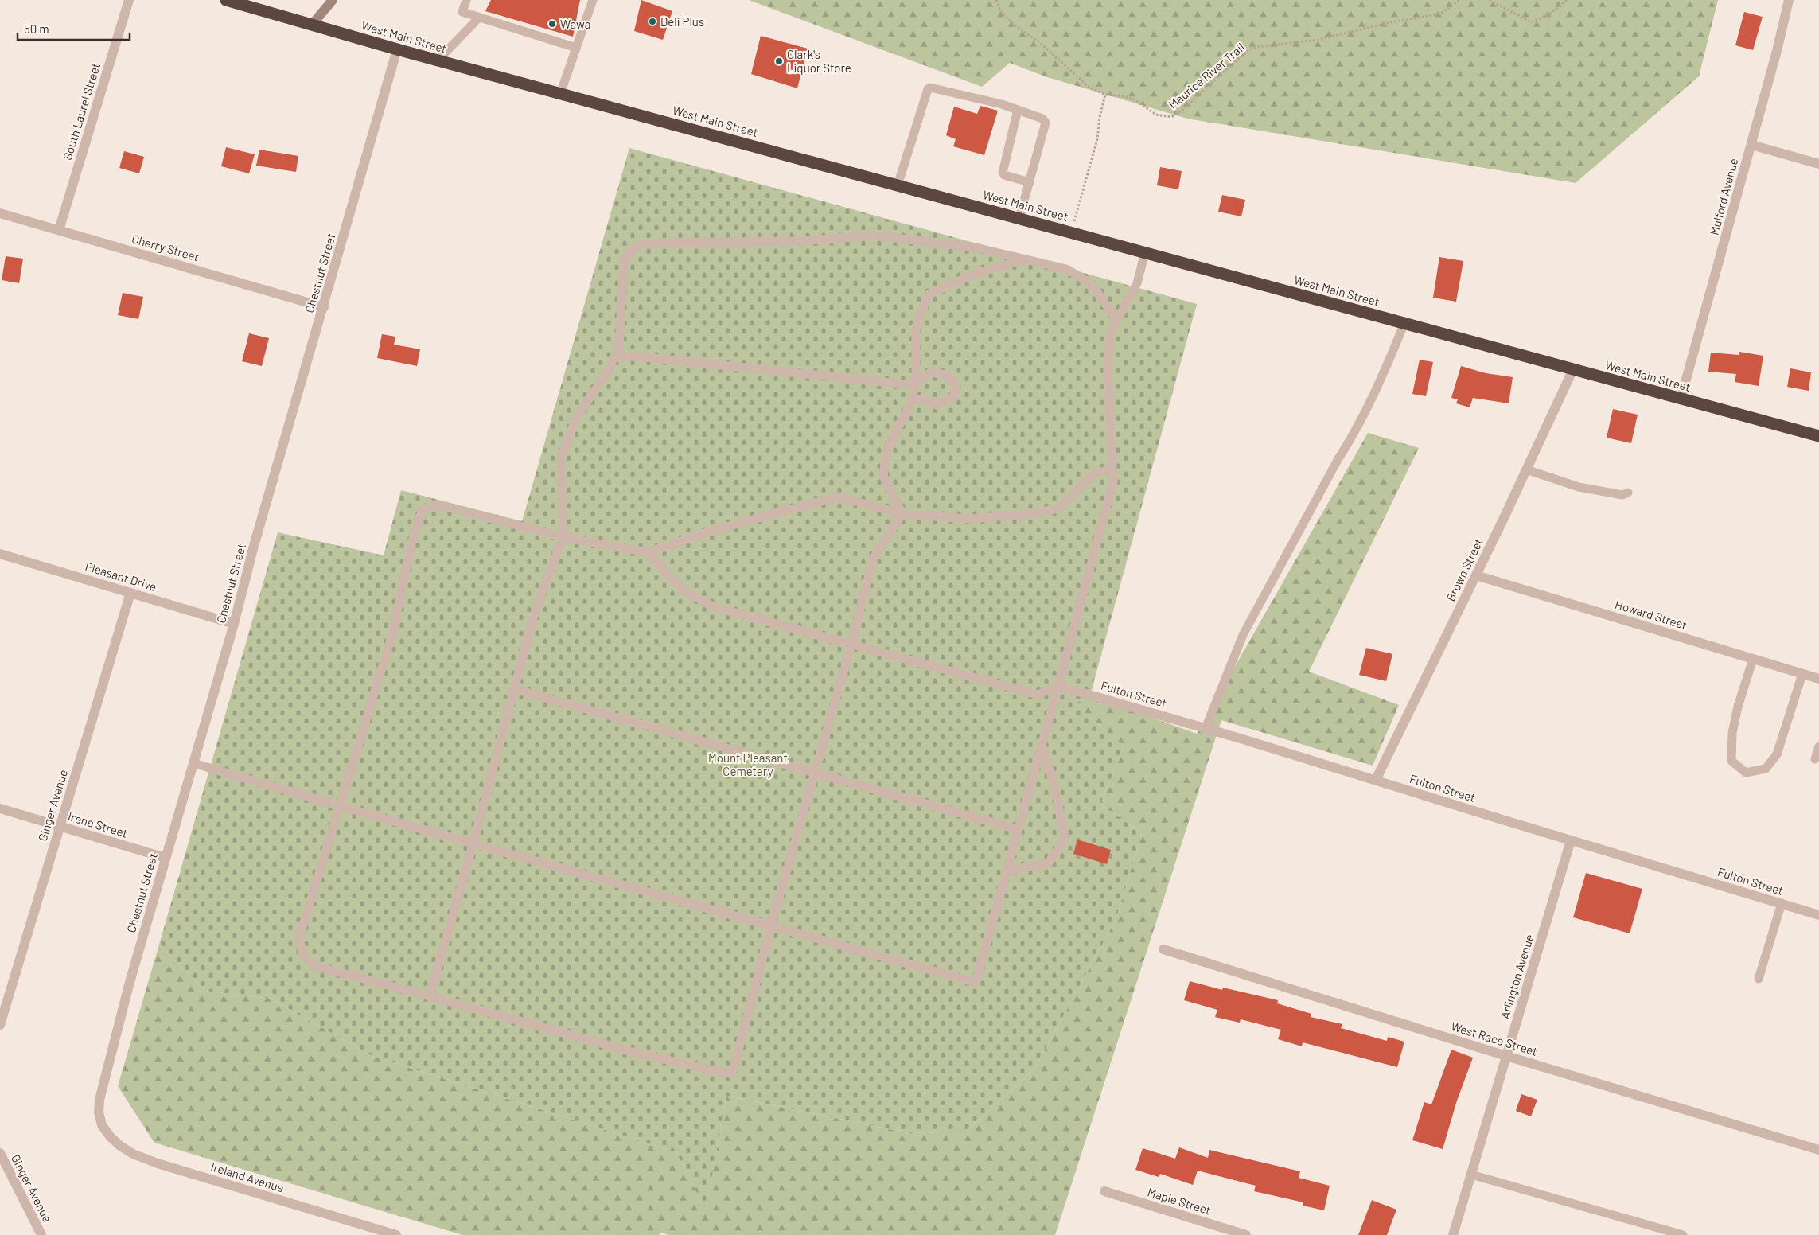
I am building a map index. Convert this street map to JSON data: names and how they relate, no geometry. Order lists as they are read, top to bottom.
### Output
{
  "streets": {
    "highway": ["West Main Street"],
    "street": [
      "South Laurel Street",
      "Mulford Avenue",
      "Cherry Street",
      "Chestnut Street",
      "Brown Street",
      "Pleasant Drive",
      "Howard Street",
      "Fulton Street",
      "Ginger Avenue",
      "Irene Street",
      "Arlington Avenue",
      "West Race Street",
      "Ireland Avenue",
      "Maple Street"
    ],
    "path": ["Maurice River Trail"]
  },
  "crossings": [
    ["West Main Street", "Mulford Avenue"],
    ["West Main Street", "Chestnut Street"],
    ["West Main Street", "Brown Street"],
    ["South Laurel Street", "Cherry Street"],
    ["Cherry Street", "Chestnut Street"],
    ["Chestnut Street", "Pleasant Drive"],
    ["Chestnut Street", "Irene Street"],
    ["Chestnut Street", "Ireland Avenue"],
    ["Brown Street", "Howard Street"],
    ["Brown Street", "Fulton Street"],
    ["Pleasant Drive", "Ginger Avenue"],
    ["Fulton Street", "Arlington Avenue"],
    ["Ginger Avenue", "Irene Street"],
    ["Arlington Avenue", "West Race Street"]
  ],
  "parks": ["Mount Pleasant Cemetery"],
  "places": ["Deli Plus", "Wawa", "Clark's Liquor Store"],
  "scale_bar": "50 m"
}
